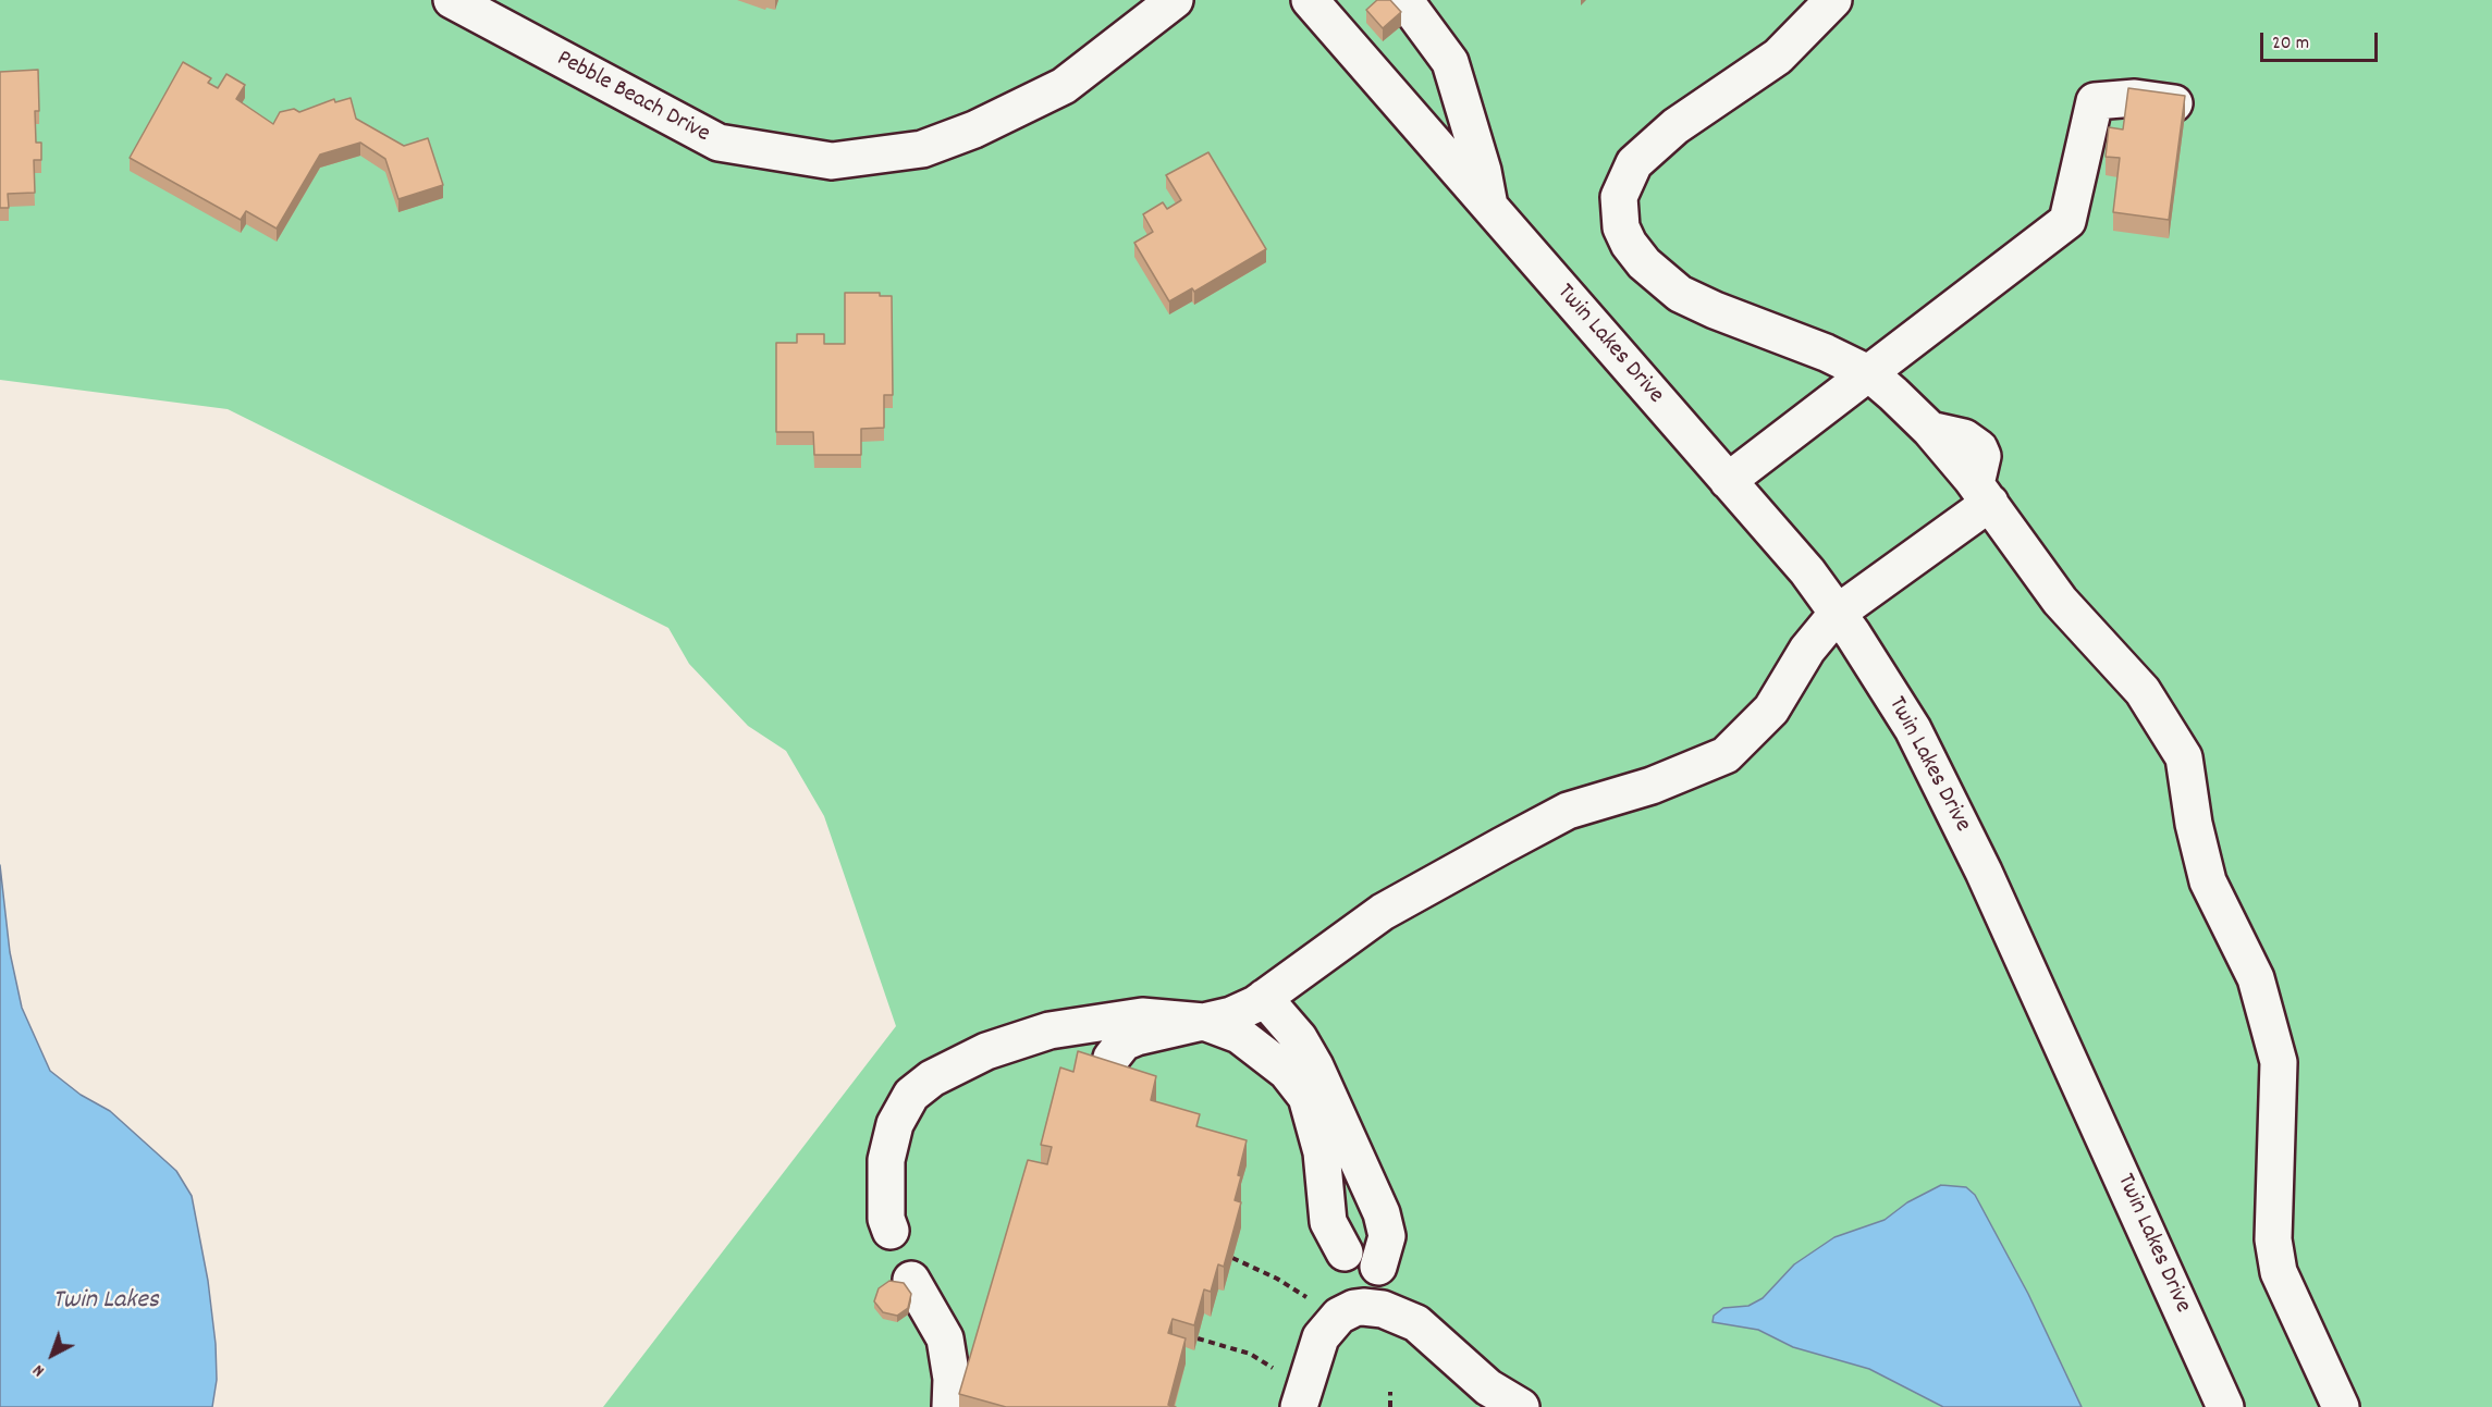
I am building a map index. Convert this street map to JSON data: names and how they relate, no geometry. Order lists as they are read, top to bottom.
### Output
{
  "streets": {
    "street": ["Pebble Beach Drive", "Twin Lakes Drive"]
  },
  "water": ["Twin Lakes"],
  "scale_bar": "20 m",
  "north": "bottom left"
}
